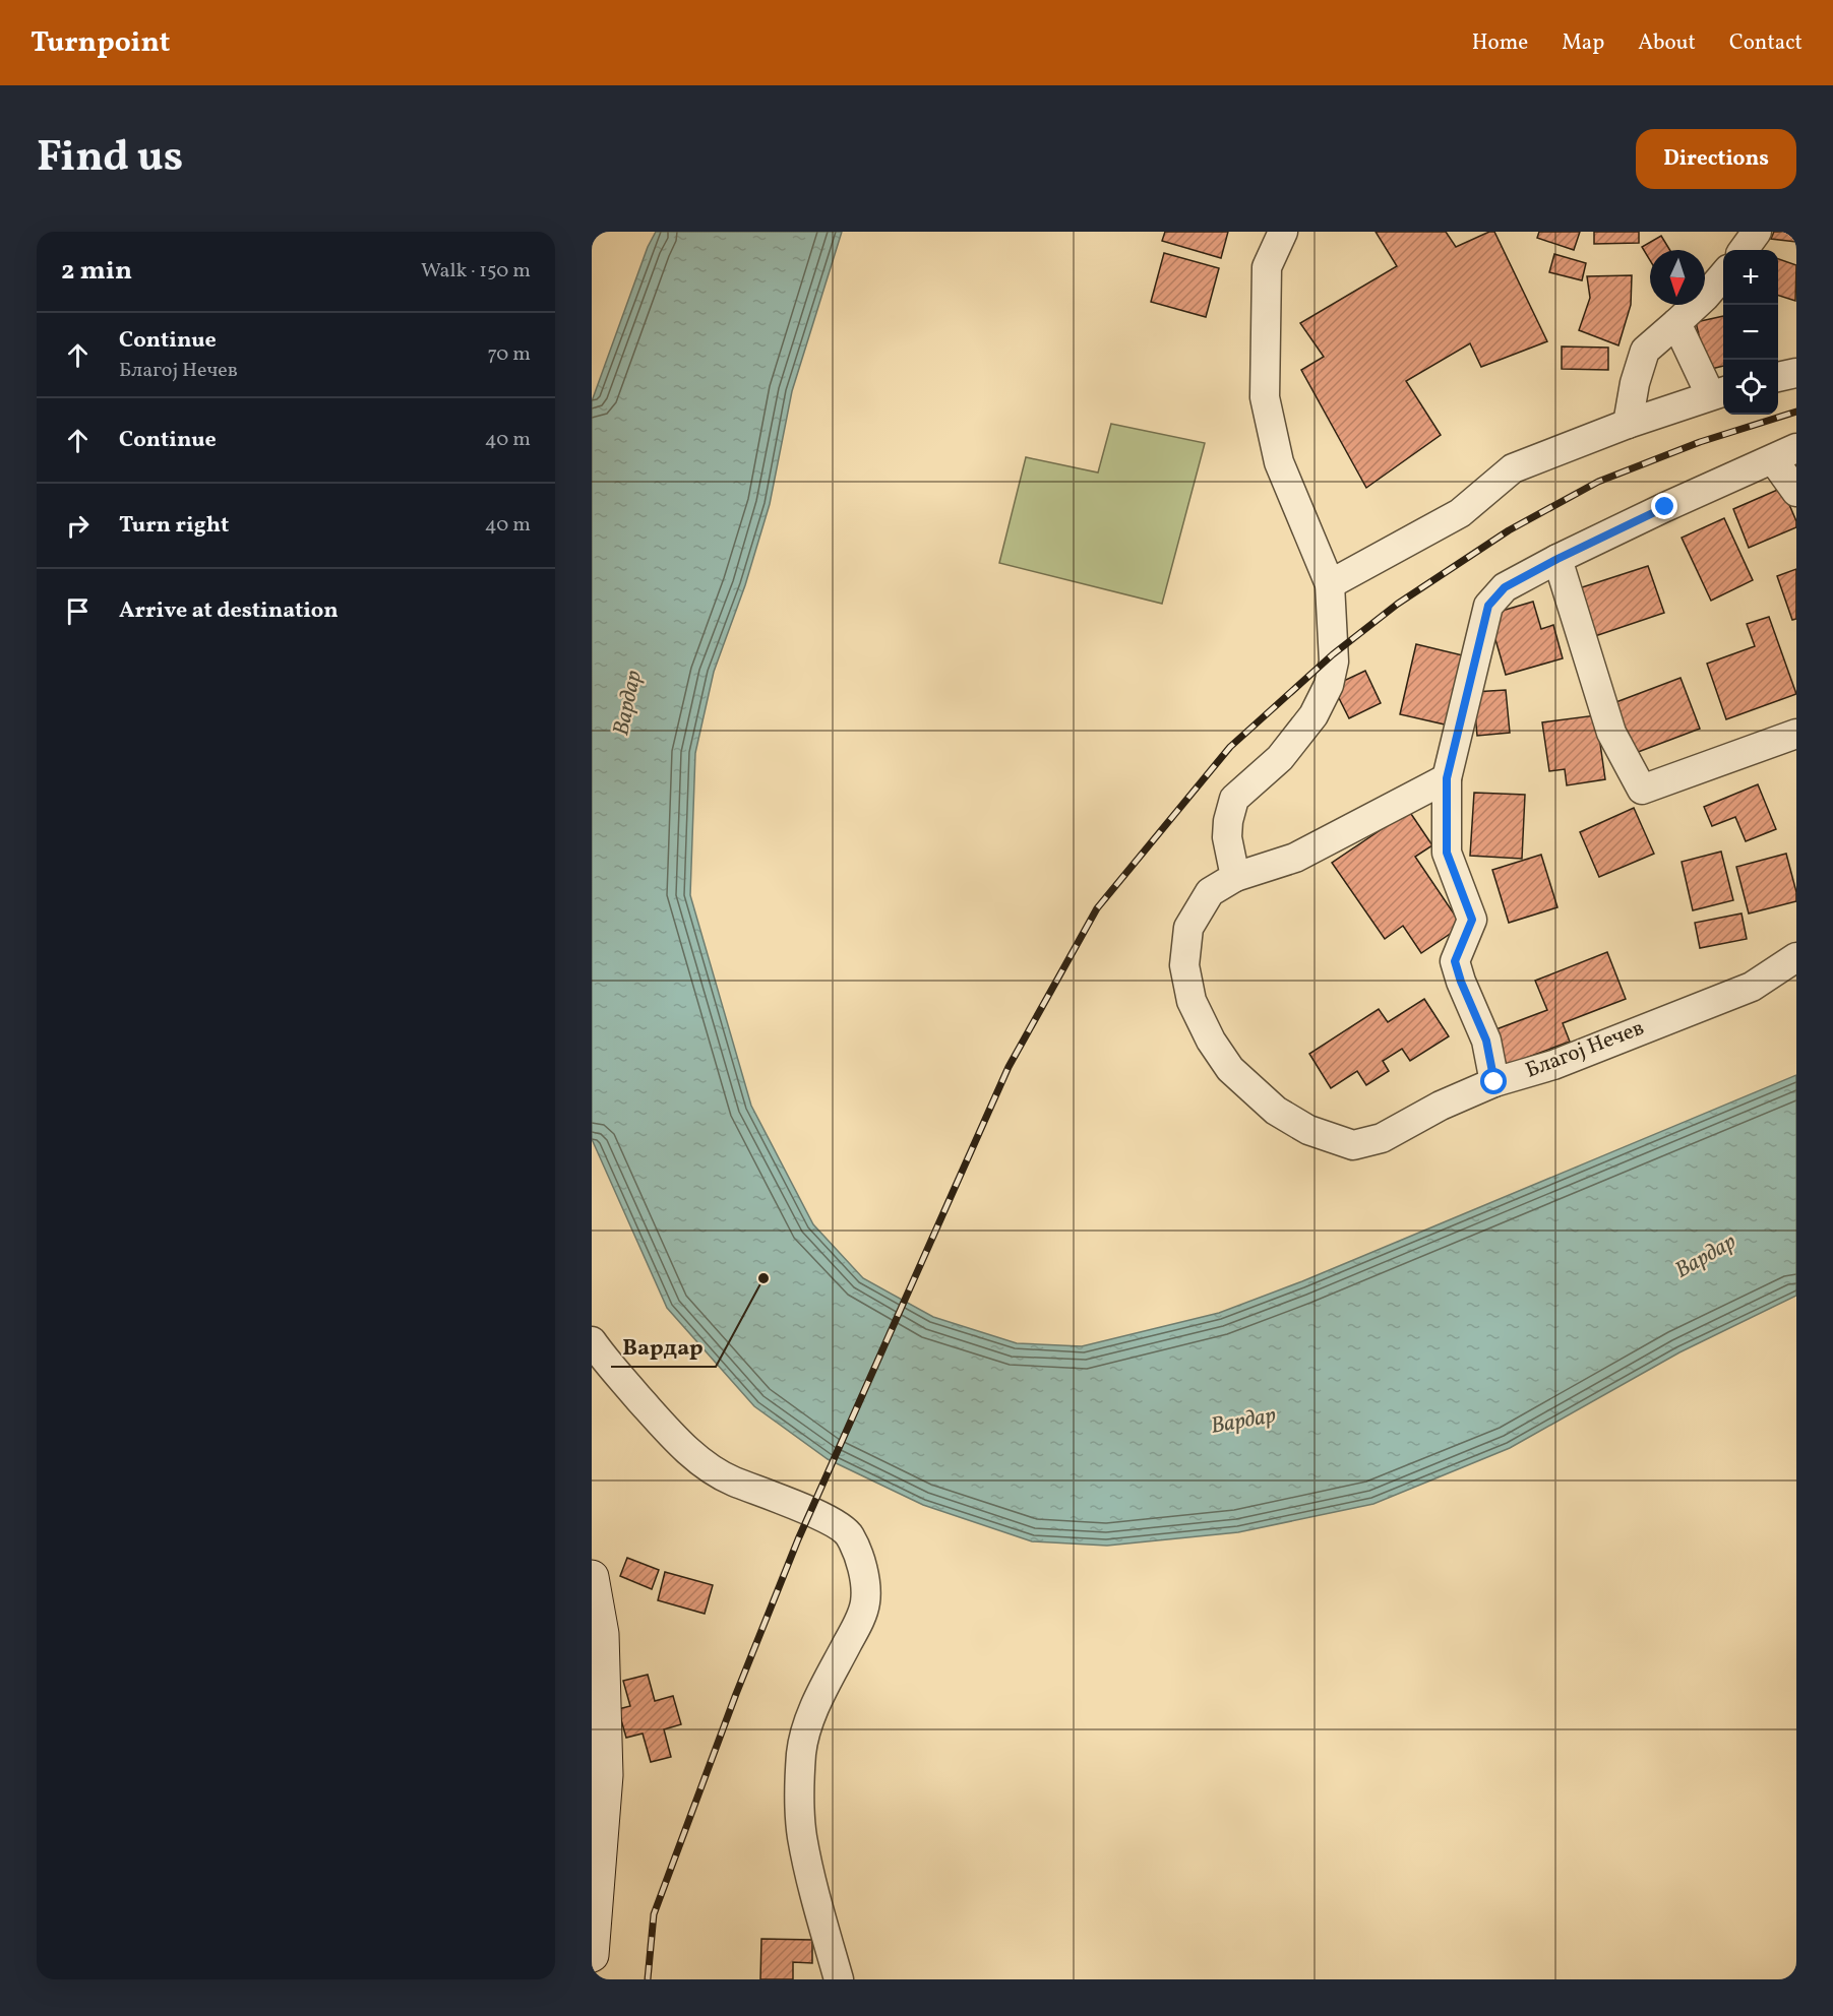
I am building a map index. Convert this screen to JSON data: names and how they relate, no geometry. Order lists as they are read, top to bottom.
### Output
{
  "streets": {
    "street": ["Благој Нечев"]
  },
  "water": ["Вардар"],
  "places": ["Вардар"],
  "north": "bottom",
  "page": {
    "header": "Turnpoint",
    "nav": [
      "Home",
      "Map",
      "About",
      "Contact"
    ],
    "title": "Find us",
    "buttons": "Directions",
    "heading": ["2 min", "Walk · 150 m"],
    "map_buttons": ["+", "−"],
    "list": [
      ["Continue", "Благој Нечев", "70 m"],
      ["Continue", "40 m"],
      ["Turn right", "40 m"],
      "Arrive at destination"
    ]
  }
}
